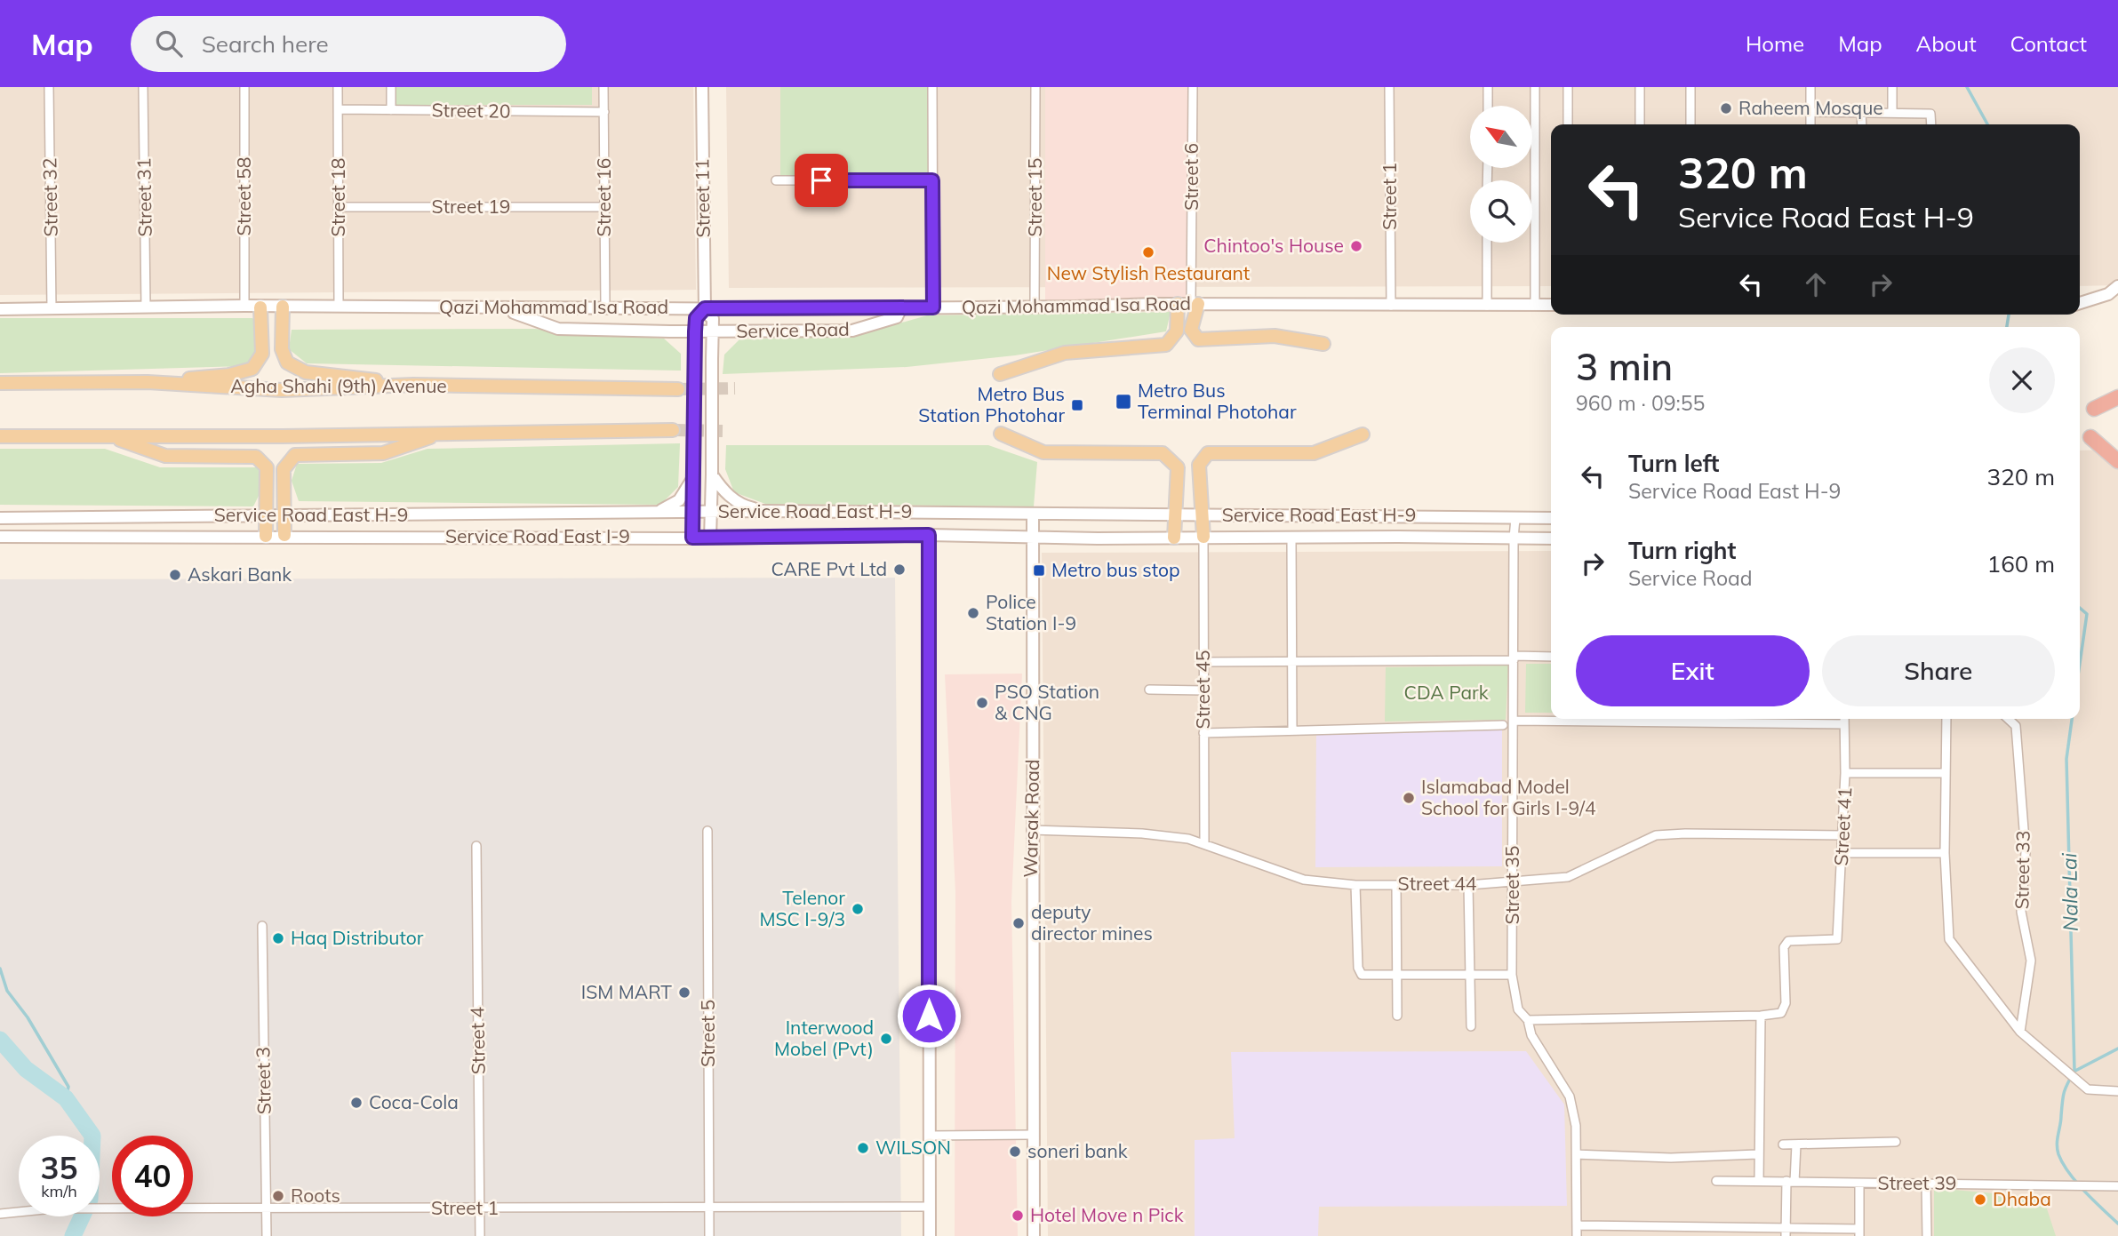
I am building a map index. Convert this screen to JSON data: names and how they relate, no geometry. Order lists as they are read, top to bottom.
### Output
{
  "streets": {
    "main road": ["Agha Shahi (9th) Avenue"],
    "street": [
      "Street 20",
      "Street 6",
      "Street 58",
      "Street 1",
      "Street 32",
      "Street 31",
      "Street 18",
      "Street 16",
      "Street 15",
      "Street 11",
      "Street 19",
      "Qazi Mohammad Isa Road",
      "Service Road",
      "Service Road East H-9",
      "Service Road East I-9",
      "Street 45",
      "Warsak Road",
      "Street 41",
      "Street 33",
      "Street 44",
      "Street 35",
      "Street 5",
      "Street 4",
      "Street 3",
      "Street 39"
    ]
  },
  "crossings": [
    ["Street 20", "Street 18"],
    ["Street 20", "Street 16"],
    ["Street 6", "Qazi Mohammad Isa Road"],
    ["Street 58", "Qazi Mohammad Isa Road"],
    ["Street 1", "Qazi Mohammad Isa Road"],
    ["Street 1", "Street 5"],
    ["Street 1", "Street 4"],
    ["Street 1", "Street 3"],
    ["Street 32", "Qazi Mohammad Isa Road"],
    ["Street 31", "Qazi Mohammad Isa Road"],
    ["Street 18", "Street 19"],
    ["Street 18", "Qazi Mohammad Isa Road"],
    ["Street 16", "Street 19"],
    ["Street 16", "Qazi Mohammad Isa Road"],
    ["Street 15", "Qazi Mohammad Isa Road"],
    ["Street 11", "Qazi Mohammad Isa Road"],
    ["Street 11", "Service Road"],
    ["Qazi Mohammad Isa Road", "Service Road"],
    ["Service Road", "Service Road East H-9"],
    ["Service Road", "Service Road East I-9"],
    ["Service Road East H-9", "Service Road East I-9"],
    ["Service Road East H-9", "Street 45"],
    ["Service Road East H-9", "Warsak Road"],
    ["Service Road East H-9", "Street 35"],
    ["Street 45", "Street 44"],
    ["Warsak Road", "Street 44"],
    ["Street 41", "Street 44"],
    ["Street 44", "Street 35"]
  ],
  "water": ["Nala Lai"],
  "parks": ["CDA Park"],
  "places": {
    "other": [
      "Raheem Mosque",
      "Chintoo's House",
      "New Stylish Restaurant",
      "CARE Pvt Ltd",
      "Askari Bank",
      "Police Station I-9",
      "PSO Station & CNG",
      "Islamabad Model School for Girls I-9/4",
      "Telenor MSC I-9/3",
      "deputy director mines",
      "Haq Distributor",
      "ISM MART",
      "Interwood Mobel (Pvt)",
      "Coca-Cola",
      "WILSON",
      "soneri bank",
      "Roots",
      "Dhaba",
      "Hotel Move n Pick"
    ],
    "transit": ["Metro Bus Terminal Photohar", "Metro Bus Station Photohar", "Metro bus stop"]
  },
  "north": "top left",
  "page": {
    "header": "Map",
    "search": "Search here",
    "nav": [
      "Home",
      "Map",
      "About",
      "Contact"
    ],
    "turn": ["320 m", "Service Road East H-9"],
    "heading": ["3 min", "960 m · 09:55"],
    "list": [
      {
        "name": "Turn left",
        "note": "Service Road East H-9",
        "value": "320 m"
      },
      {
        "name": "Turn right",
        "note": "Service Road",
        "value": "160 m"
      }
    ],
    "buttons": ["Exit", "Share"],
    "speed": "35 km/h",
    "limit": "40"
  }
}
